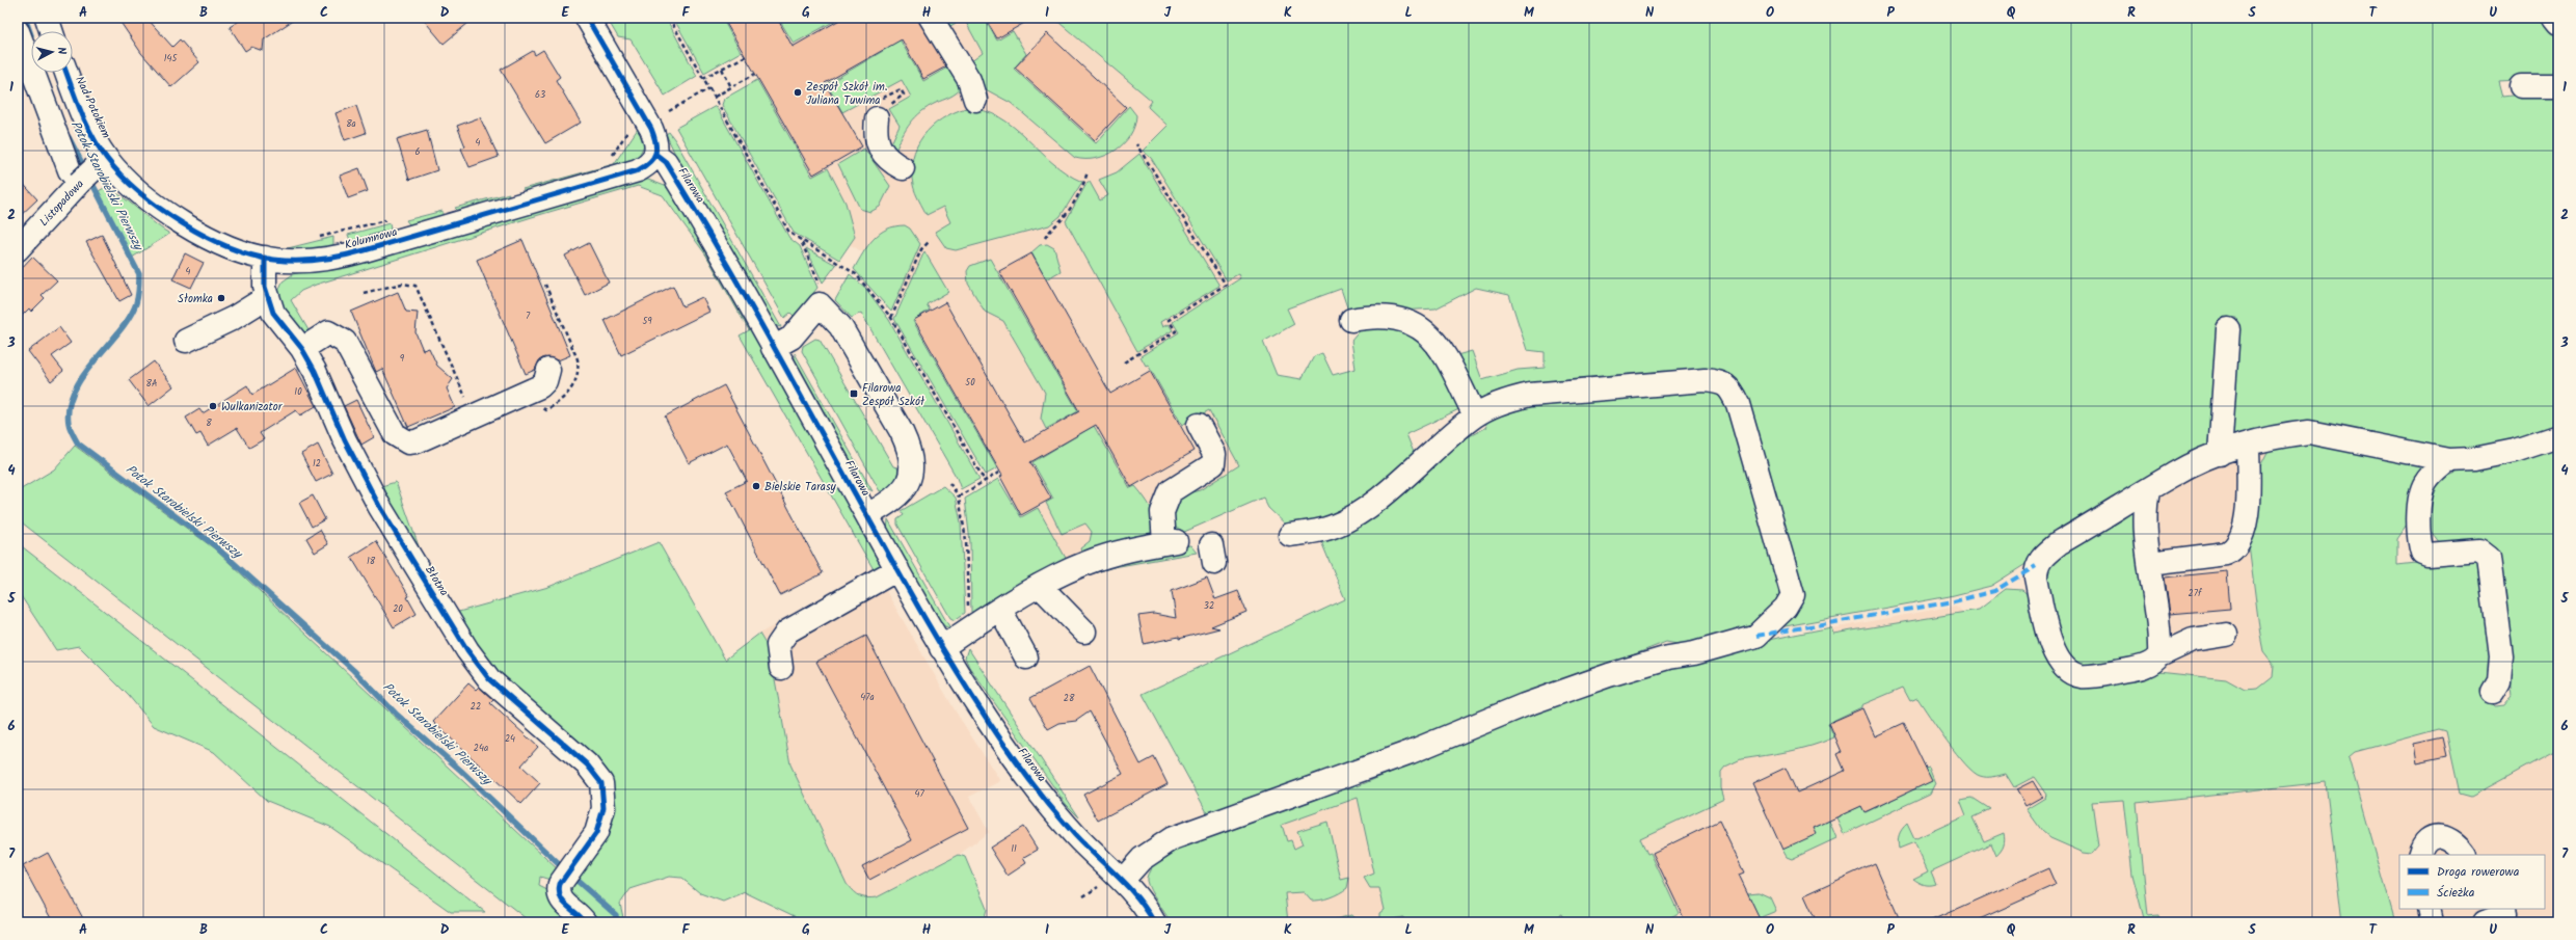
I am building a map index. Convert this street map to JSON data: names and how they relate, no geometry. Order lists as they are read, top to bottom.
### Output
{
  "streets": {
    "street": [
      "Nad Potokiem",
      "Filarowa",
      "Listopadowa",
      "Kolumnowa",
      "Błotna"
    ]
  },
  "crossings": [
    ["Nad Potokiem", "Listopadowa"],
    ["Nad Potokiem", "Kolumnowa"],
    ["Filarowa", "Kolumnowa"],
    ["Listopadowa", "Kolumnowa"],
    ["Kolumnowa", "Błotna"]
  ],
  "water": ["Potok Starobielski Pierwszy"],
  "places": {
    "other": [
      "Zespół Szkół im. Juliana Tuwima",
      "Słomka",
      "Wulkanizator",
      "Bielskie Tarasy"
    ],
    "transit": ["Filarowa Zespół Szkół"]
  },
  "house_numbers": [
    "145",
    "63",
    "8a",
    "4",
    "6",
    "4",
    "7",
    "59",
    "9",
    "50",
    "8A",
    "10",
    "8",
    "12",
    "18",
    "27f",
    "32",
    "20",
    "47a",
    "28",
    "22",
    "24",
    "24a",
    "47",
    "11"
  ],
  "legend": ["Droga rowerowa", "Ścieżka"],
  "north": "right",
  "grid": {
    "columns": [
      "A",
      "B",
      "C",
      "D",
      "E",
      "F",
      "G",
      "H",
      "I",
      "J",
      "K",
      "L",
      "M",
      "N",
      "O",
      "P",
      "Q",
      "R",
      "S",
      "T",
      "U"
    ],
    "rows": [
      "1",
      "2",
      "3",
      "4",
      "5",
      "6",
      "7"
    ]
  }
}
